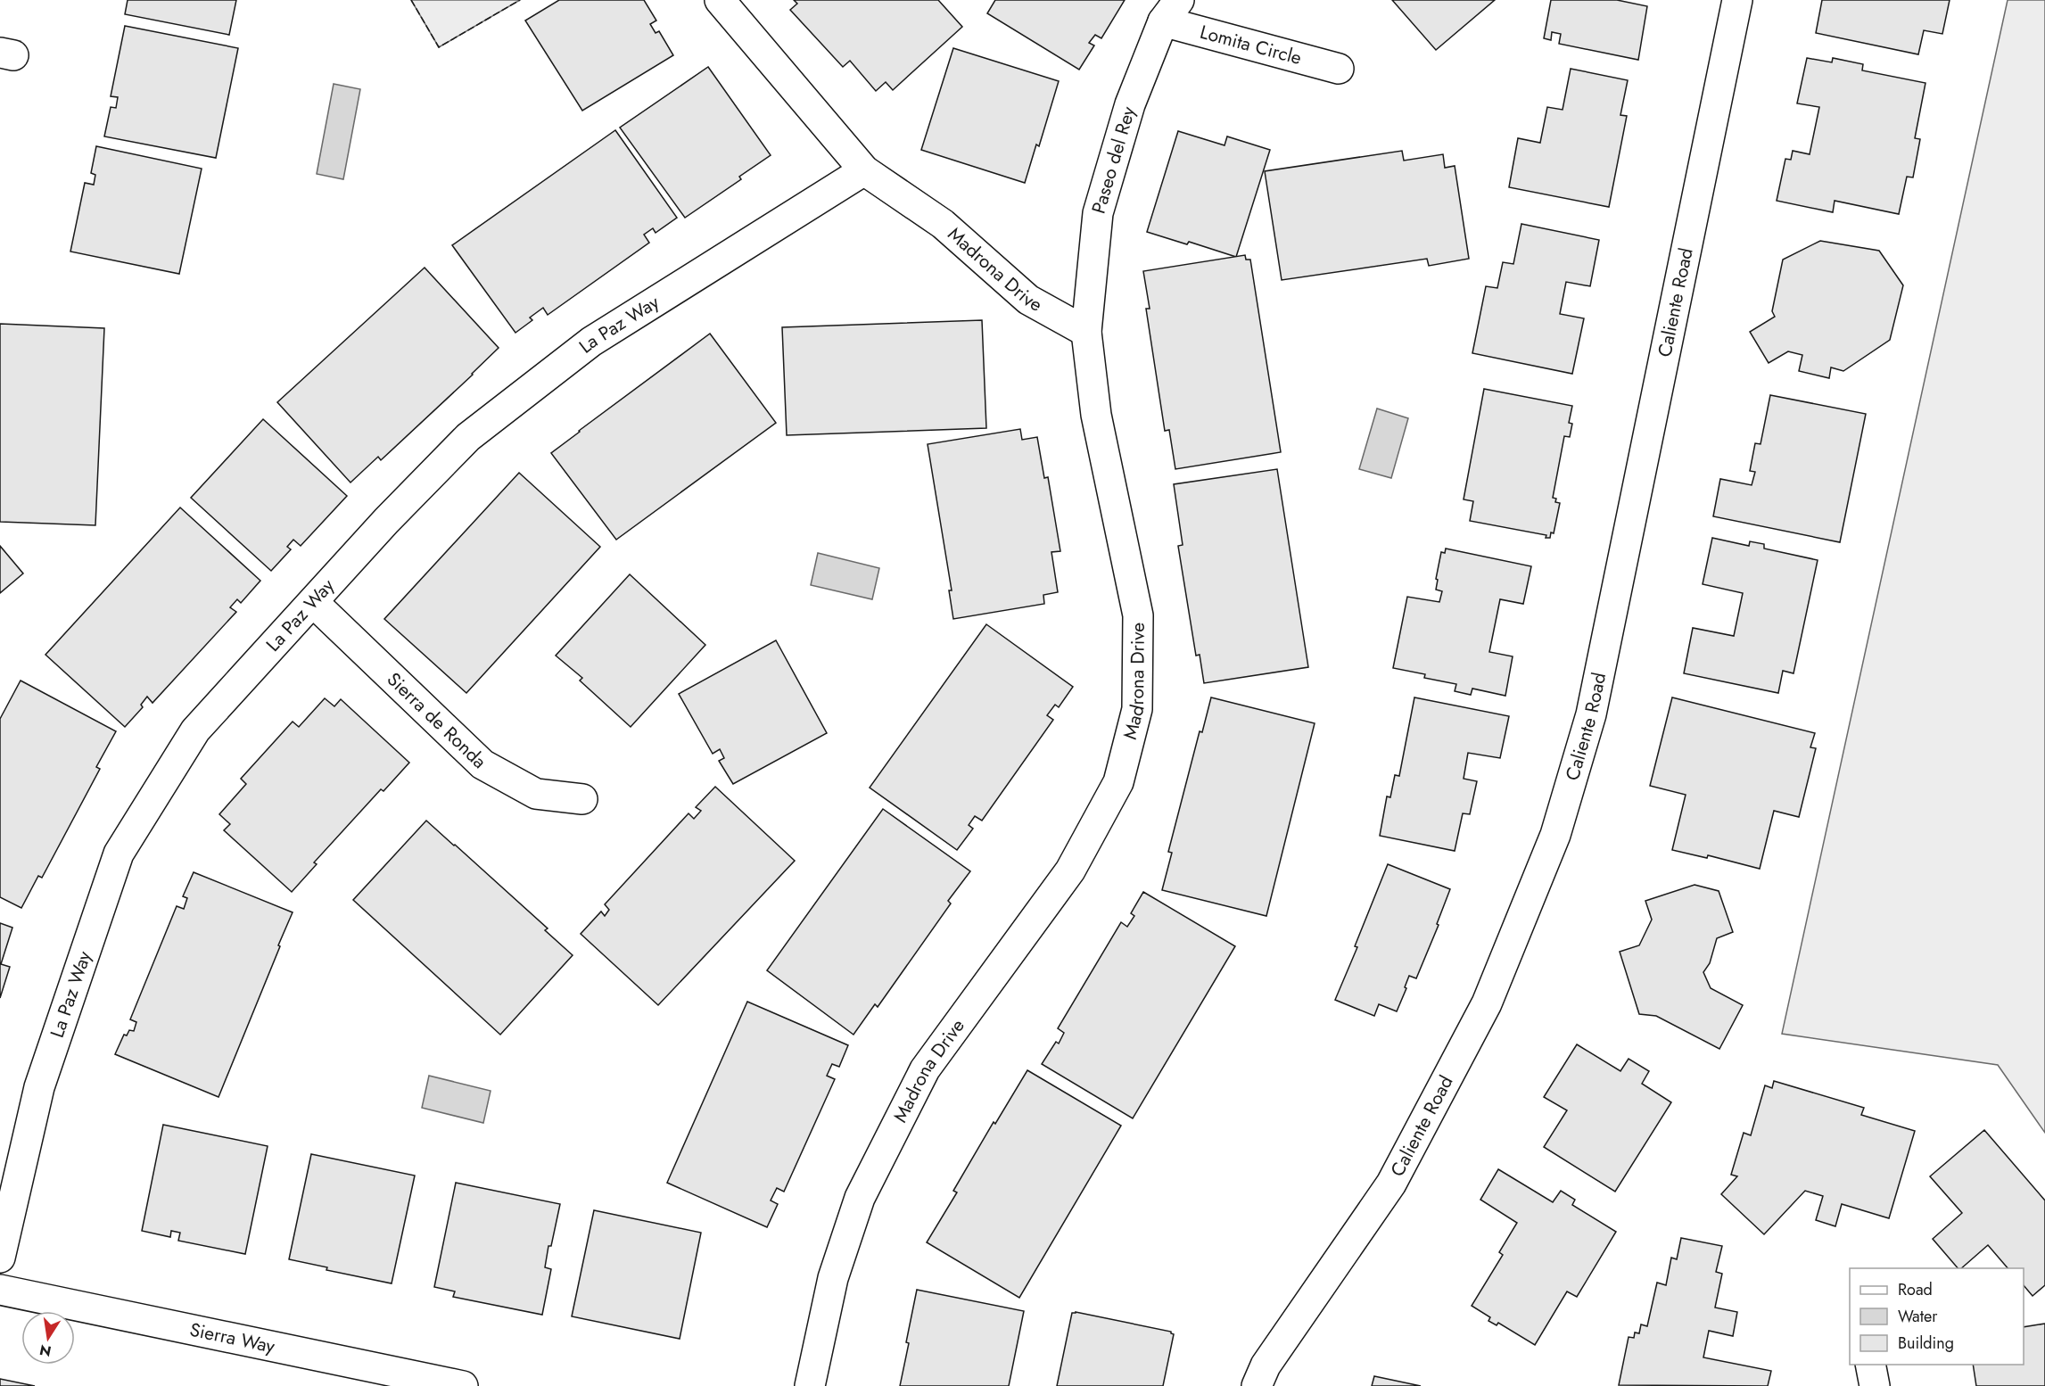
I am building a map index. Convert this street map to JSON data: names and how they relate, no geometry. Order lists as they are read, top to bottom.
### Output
{
  "streets": {
    "street": [
      "Lomita Circle",
      "Paseo del Rey",
      "Madrona Drive",
      "Caliente Road",
      "La Paz Way",
      "Sierra de Ronda",
      "Sierra Way"
    ]
  },
  "crossings": [
    ["Lomita Circle", "Paseo del Rey"],
    ["Paseo del Rey", "Madrona Drive"],
    ["Madrona Drive", "La Paz Way"],
    ["La Paz Way", "Sierra de Ronda"]
  ],
  "legend": ["Road", "Water", "Building"],
  "north": "bottom"
}
